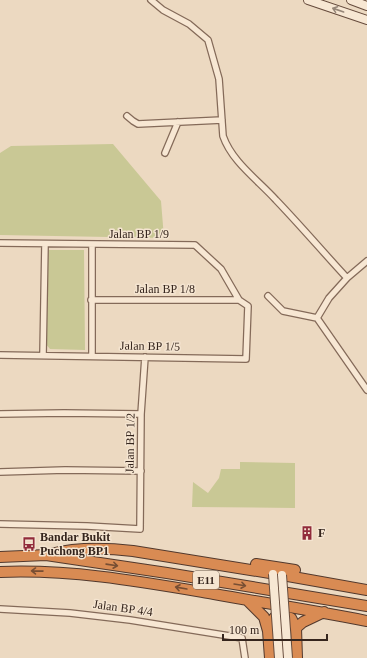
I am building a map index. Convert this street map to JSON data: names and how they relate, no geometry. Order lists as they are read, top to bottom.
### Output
{
  "streets": {
    "highway": ["E11"],
    "street": [
      "Jalan BP 1/9",
      "Jalan BP 1/8",
      "Jalan BP 1/5",
      "Jalan BP 1/2",
      "Jalan BP 4/4"
    ]
  },
  "crossings": [
    ["Jalan BP 1/9", "Jalan BP 1/8"],
    ["Jalan BP 1/9", "Jalan BP 1/5"],
    ["Jalan BP 1/5", "Jalan BP 1/2"]
  ],
  "places": {
    "building": ["F"],
    "bus stop": ["Bandar Bukit Puchong BP1"]
  },
  "scale_bar": "100 m"
}
